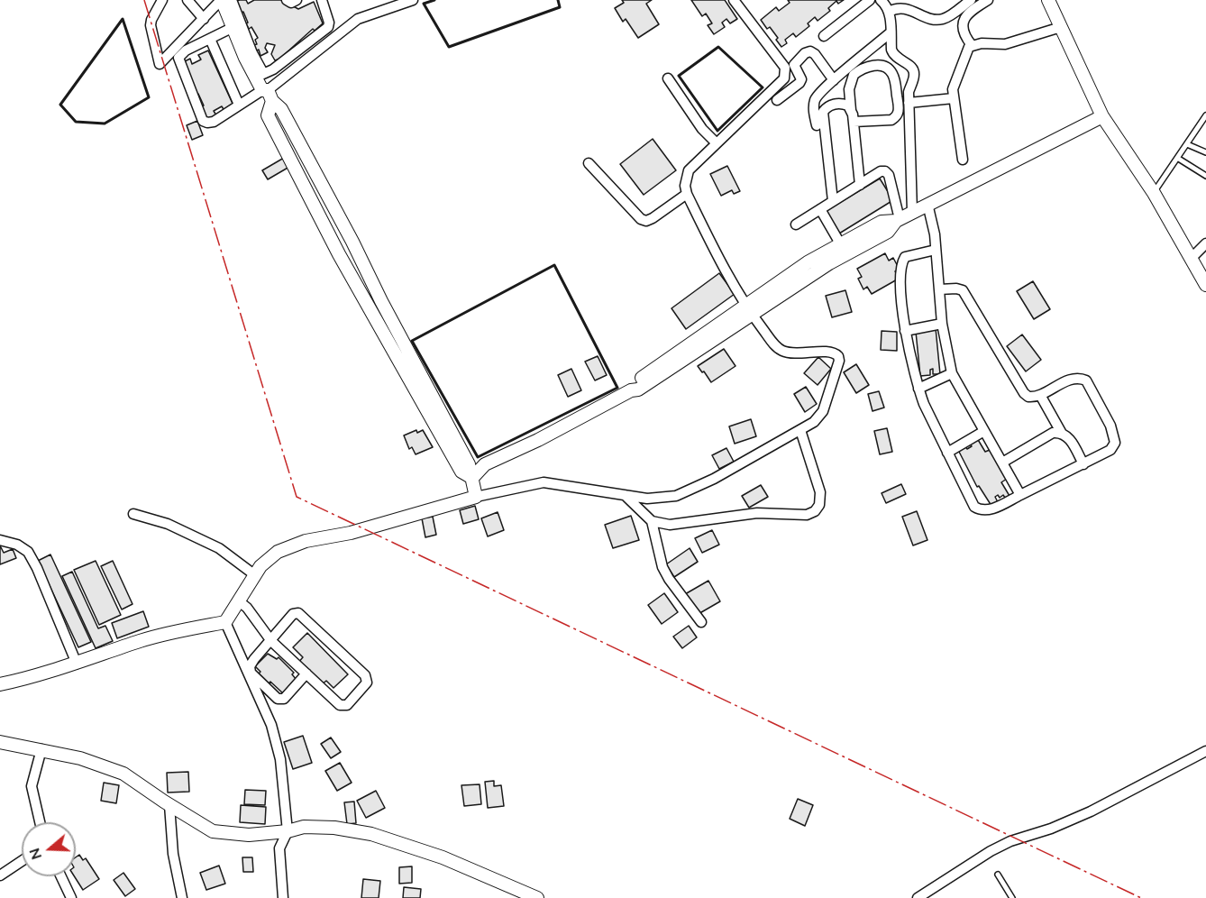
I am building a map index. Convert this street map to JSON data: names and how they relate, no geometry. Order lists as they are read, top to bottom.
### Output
{
  "north": "left"
}
